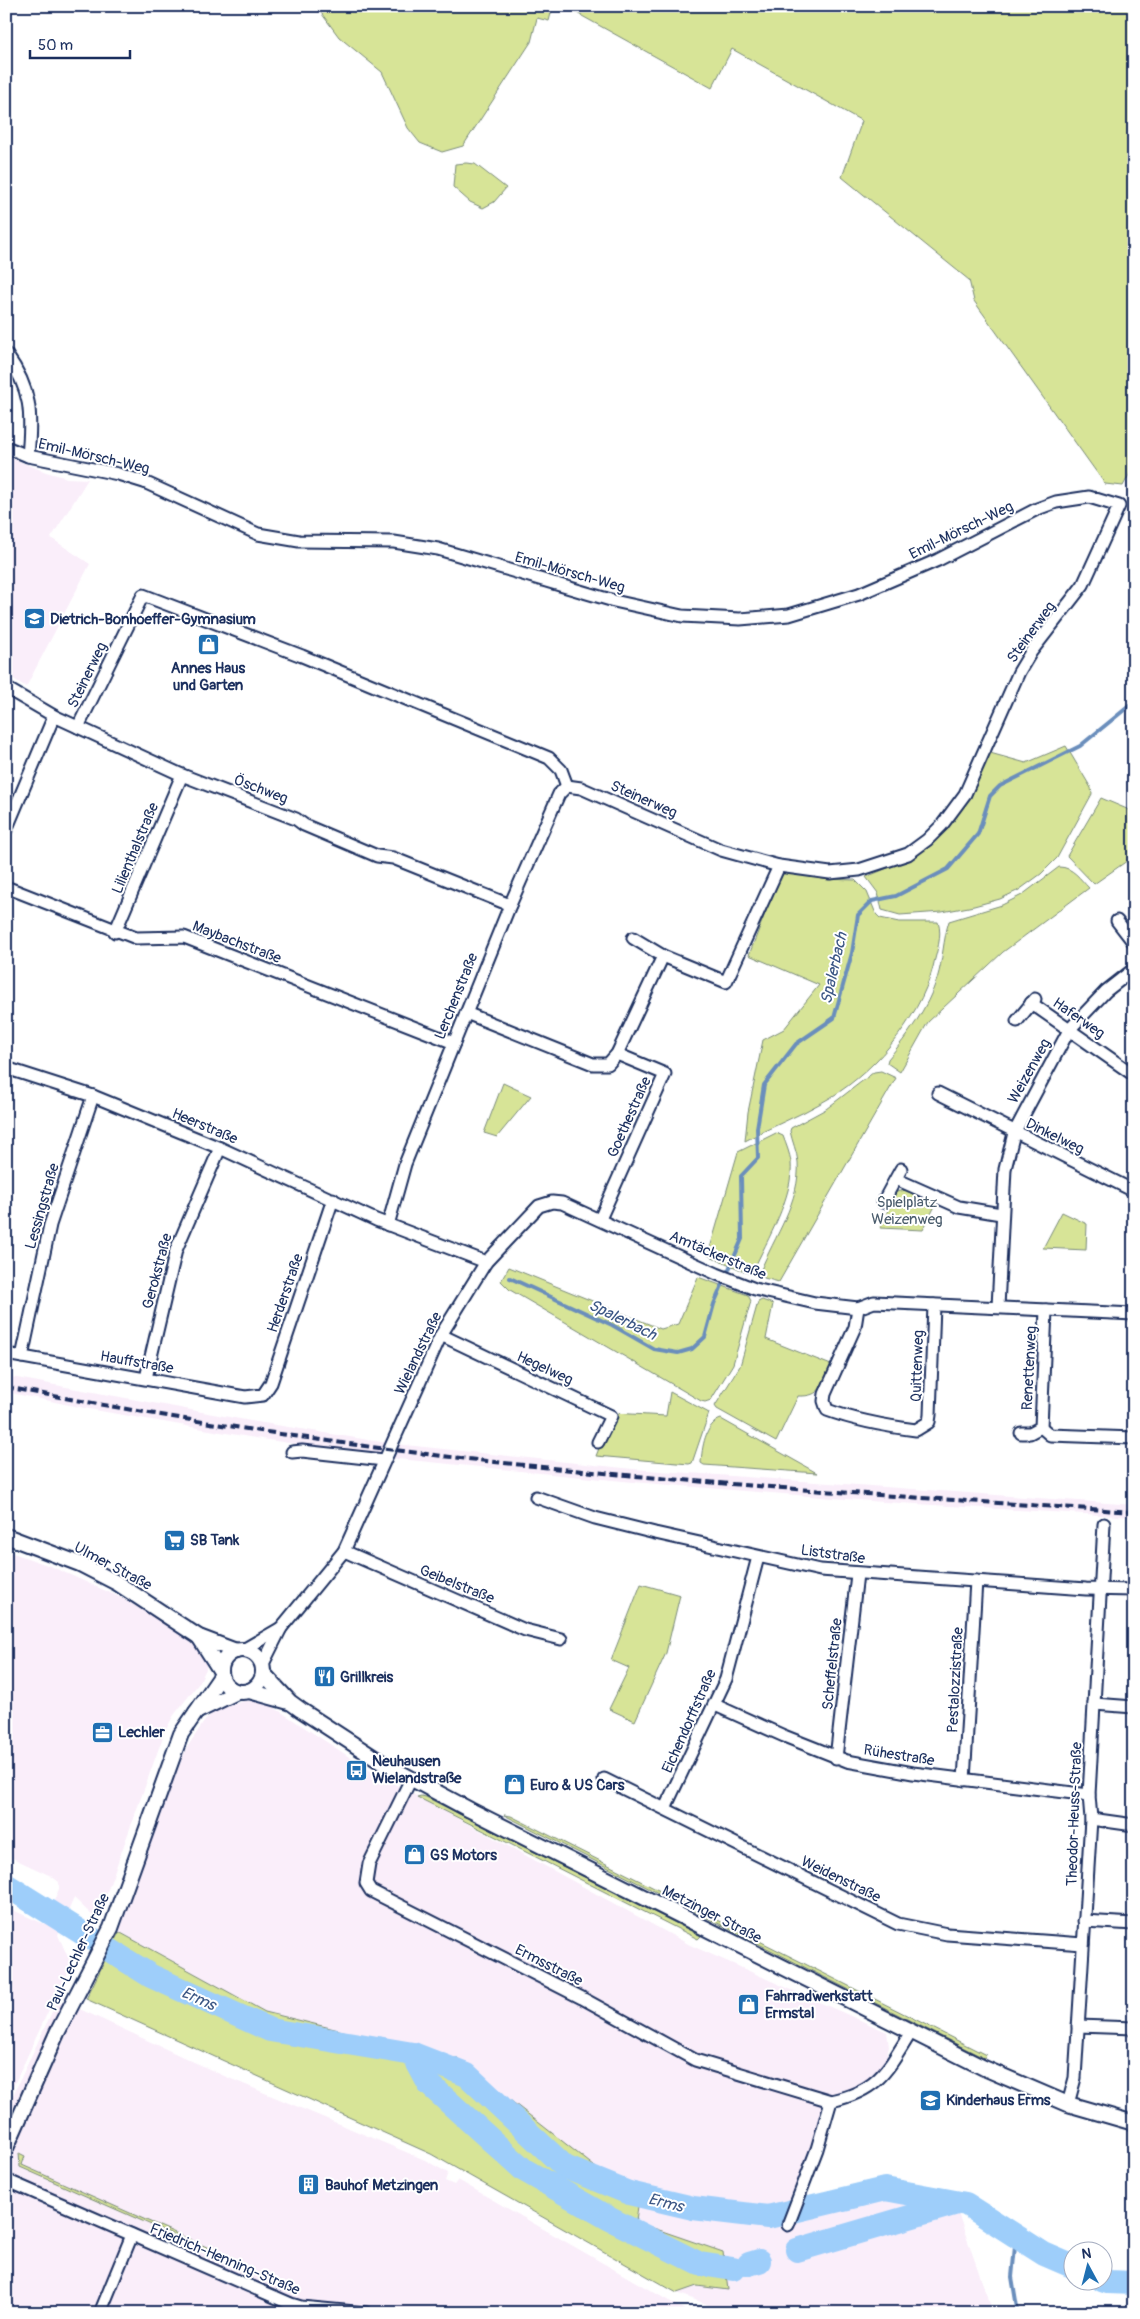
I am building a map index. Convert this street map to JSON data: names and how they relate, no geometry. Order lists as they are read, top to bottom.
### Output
{
  "streets": {
    "street": [
      "Emil-Mörsch-Weg",
      "Steinerweg",
      "Öschweg",
      "Lilienthalstraße",
      "Maybachstraße",
      "Lerchenstraße",
      "Haferweg",
      "Weizenweg",
      "Goethestraße",
      "Heerstraße",
      "Dinkelweg",
      "Lessingstraße",
      "Amtäckerstraße",
      "Gerokstraße",
      "Herderstraße",
      "Wielandstraße",
      "Hauffstraße",
      "Quittenweg",
      "Hegelweg",
      "Renettenweg",
      "Liststraße",
      "Ulmer Straße",
      "Geibelstraße",
      "Scheffelstraße",
      "Pestalozzistraße",
      "Eichendorffstraße",
      "Rühestraße",
      "Theodor-Heuss-Straße",
      "Weidenstraße",
      "Metzinger Straße",
      "Paul-Lechler-Straße",
      "Ermsstraße",
      "Friedrich-Henning-Straße"
    ]
  },
  "crossings": [
    ["Emil-Mörsch-Weg", "Steinerweg"],
    ["Steinerweg", "Öschweg"],
    ["Steinerweg", "Lerchenstraße"],
    ["Öschweg", "Lilienthalstraße"],
    ["Öschweg", "Lerchenstraße"],
    ["Lilienthalstraße", "Maybachstraße"],
    ["Maybachstraße", "Lerchenstraße"],
    ["Lerchenstraße", "Heerstraße"],
    ["Haferweg", "Weizenweg"],
    ["Weizenweg", "Dinkelweg"],
    ["Weizenweg", "Amtäckerstraße"],
    ["Goethestraße", "Amtäckerstraße"],
    ["Heerstraße", "Lessingstraße"],
    ["Heerstraße", "Gerokstraße"],
    ["Heerstraße", "Herderstraße"],
    ["Lessingstraße", "Hauffstraße"],
    ["Amtäckerstraße", "Wielandstraße"],
    ["Amtäckerstraße", "Quittenweg"],
    ["Amtäckerstraße", "Renettenweg"],
    ["Gerokstraße", "Hauffstraße"],
    ["Herderstraße", "Hauffstraße"],
    ["Wielandstraße", "Hegelweg"],
    ["Wielandstraße", "Ulmer Straße"],
    ["Wielandstraße", "Geibelstraße"],
    ["Wielandstraße", "Metzinger Straße"],
    ["Wielandstraße", "Paul-Lechler-Straße"],
    ["Liststraße", "Scheffelstraße"],
    ["Liststraße", "Pestalozzistraße"],
    ["Liststraße", "Eichendorffstraße"],
    ["Liststraße", "Theodor-Heuss-Straße"],
    ["Ulmer Straße", "Metzinger Straße"],
    ["Ulmer Straße", "Paul-Lechler-Straße"],
    ["Scheffelstraße", "Rühestraße"],
    ["Pestalozzistraße", "Rühestraße"],
    ["Eichendorffstraße", "Rühestraße"],
    ["Eichendorffstraße", "Weidenstraße"],
    ["Rühestraße", "Theodor-Heuss-Straße"],
    ["Theodor-Heuss-Straße", "Weidenstraße"],
    ["Theodor-Heuss-Straße", "Metzinger Straße"],
    ["Metzinger Straße", "Paul-Lechler-Straße"],
    ["Metzinger Straße", "Ermsstraße"]
  ],
  "water": ["Spalerbach", "Erms"],
  "parks": ["Spielplatz Weizenweg"],
  "places": {
    "school or university": ["Dietrich-Bonhoeffer-Gymnasium", "Kinderhaus Erms"],
    "shop": [
      "Annes Haus und Garten",
      "Euro & US Cars",
      "GS Motors",
      "Fahrradwerkstatt Ermstal"
    ],
    "supermarket": ["SB Tank"],
    "restaurant": ["Grillkreis"],
    "office": ["Lechler"],
    "bus stop": ["Neuhausen Wielandstraße"],
    "building": ["Bauhof Metzingen"]
  },
  "scale_bar": "50 m",
  "north": "top"
}
